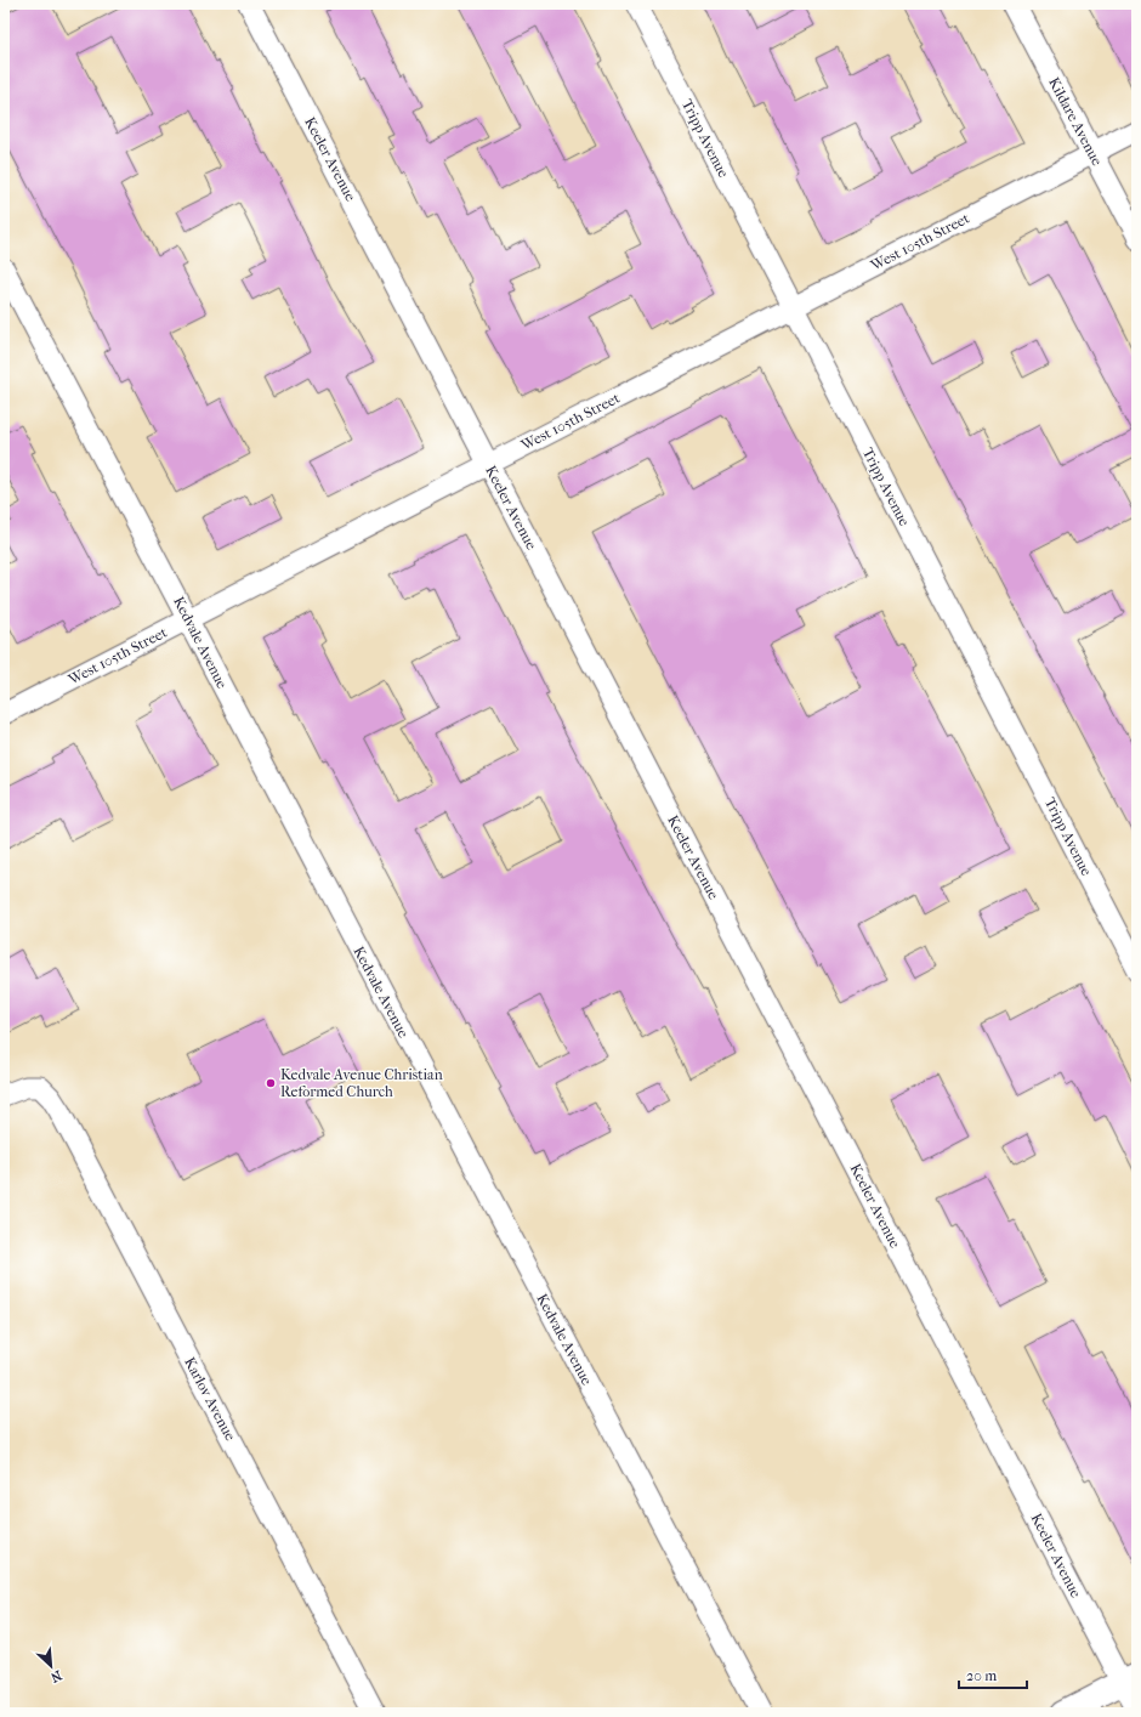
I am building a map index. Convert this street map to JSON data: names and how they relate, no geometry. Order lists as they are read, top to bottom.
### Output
{
  "streets": {
    "street": [
      "Kildare Avenue",
      "Tripp Avenue",
      "Keeler Avenue",
      "West 105th Street",
      "Kedvale Avenue",
      "Karlov Avenue"
    ]
  },
  "crossings": [
    ["Kildare Avenue", "West 105th Street"],
    ["Tripp Avenue", "West 105th Street"],
    ["Keeler Avenue", "West 105th Street"],
    ["West 105th Street", "Kedvale Avenue"]
  ],
  "places": ["Kedvale Avenue Christian Reformed Church"],
  "scale_bar": "20 m",
  "north": "bottom right"
}
